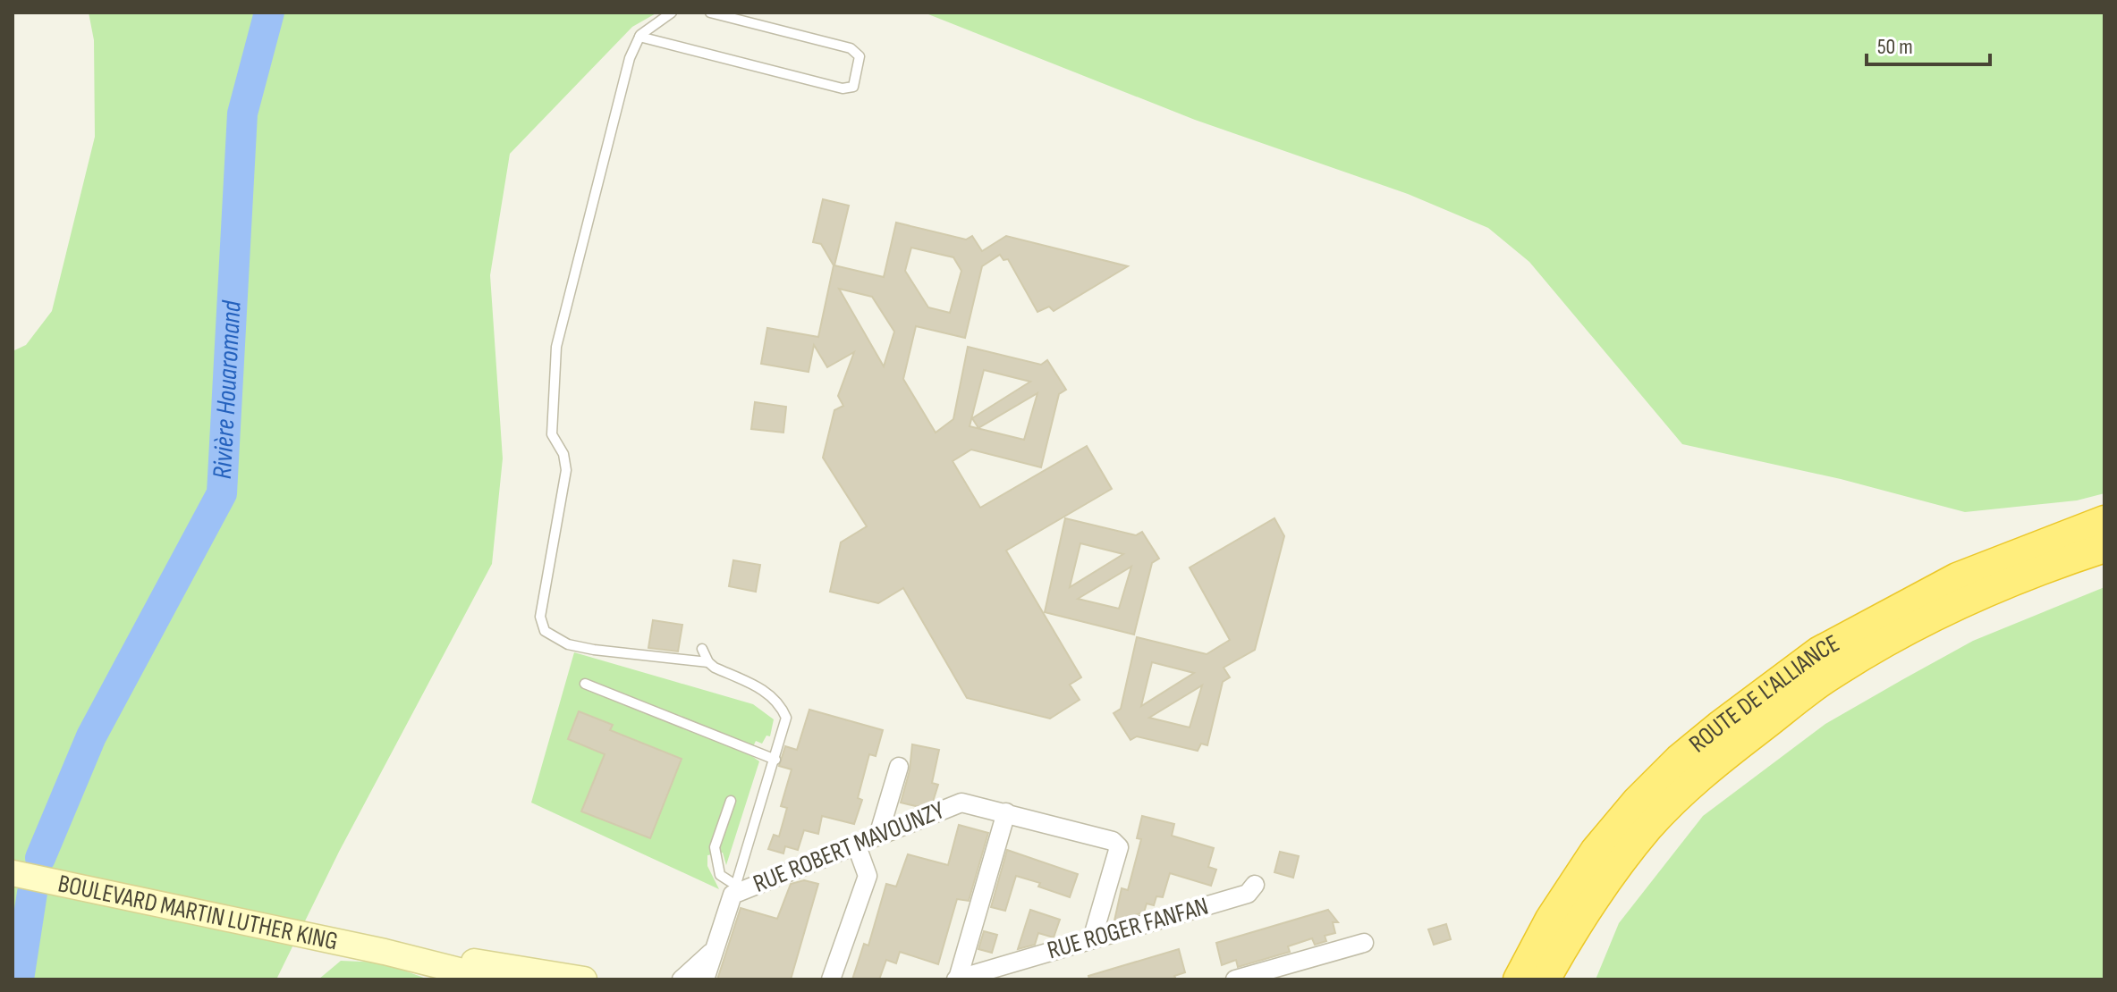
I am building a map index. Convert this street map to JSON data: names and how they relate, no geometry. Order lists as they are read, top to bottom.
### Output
{
  "streets": {
    "highway": ["ROUTE DE L'ALLIANCE"],
    "main road": ["BOULEVARD MARTIN LUTHER KING"],
    "street": ["RUE ROBERT MAVOUNZY", "RUE ROGER FANFAN"]
  },
  "crossings": [
    ["RUE ROBERT MAVOUNZY", "RUE ROGER FANFAN"]
  ],
  "water": ["Rivière Houaromand"],
  "scale_bar": "50 m"
}
